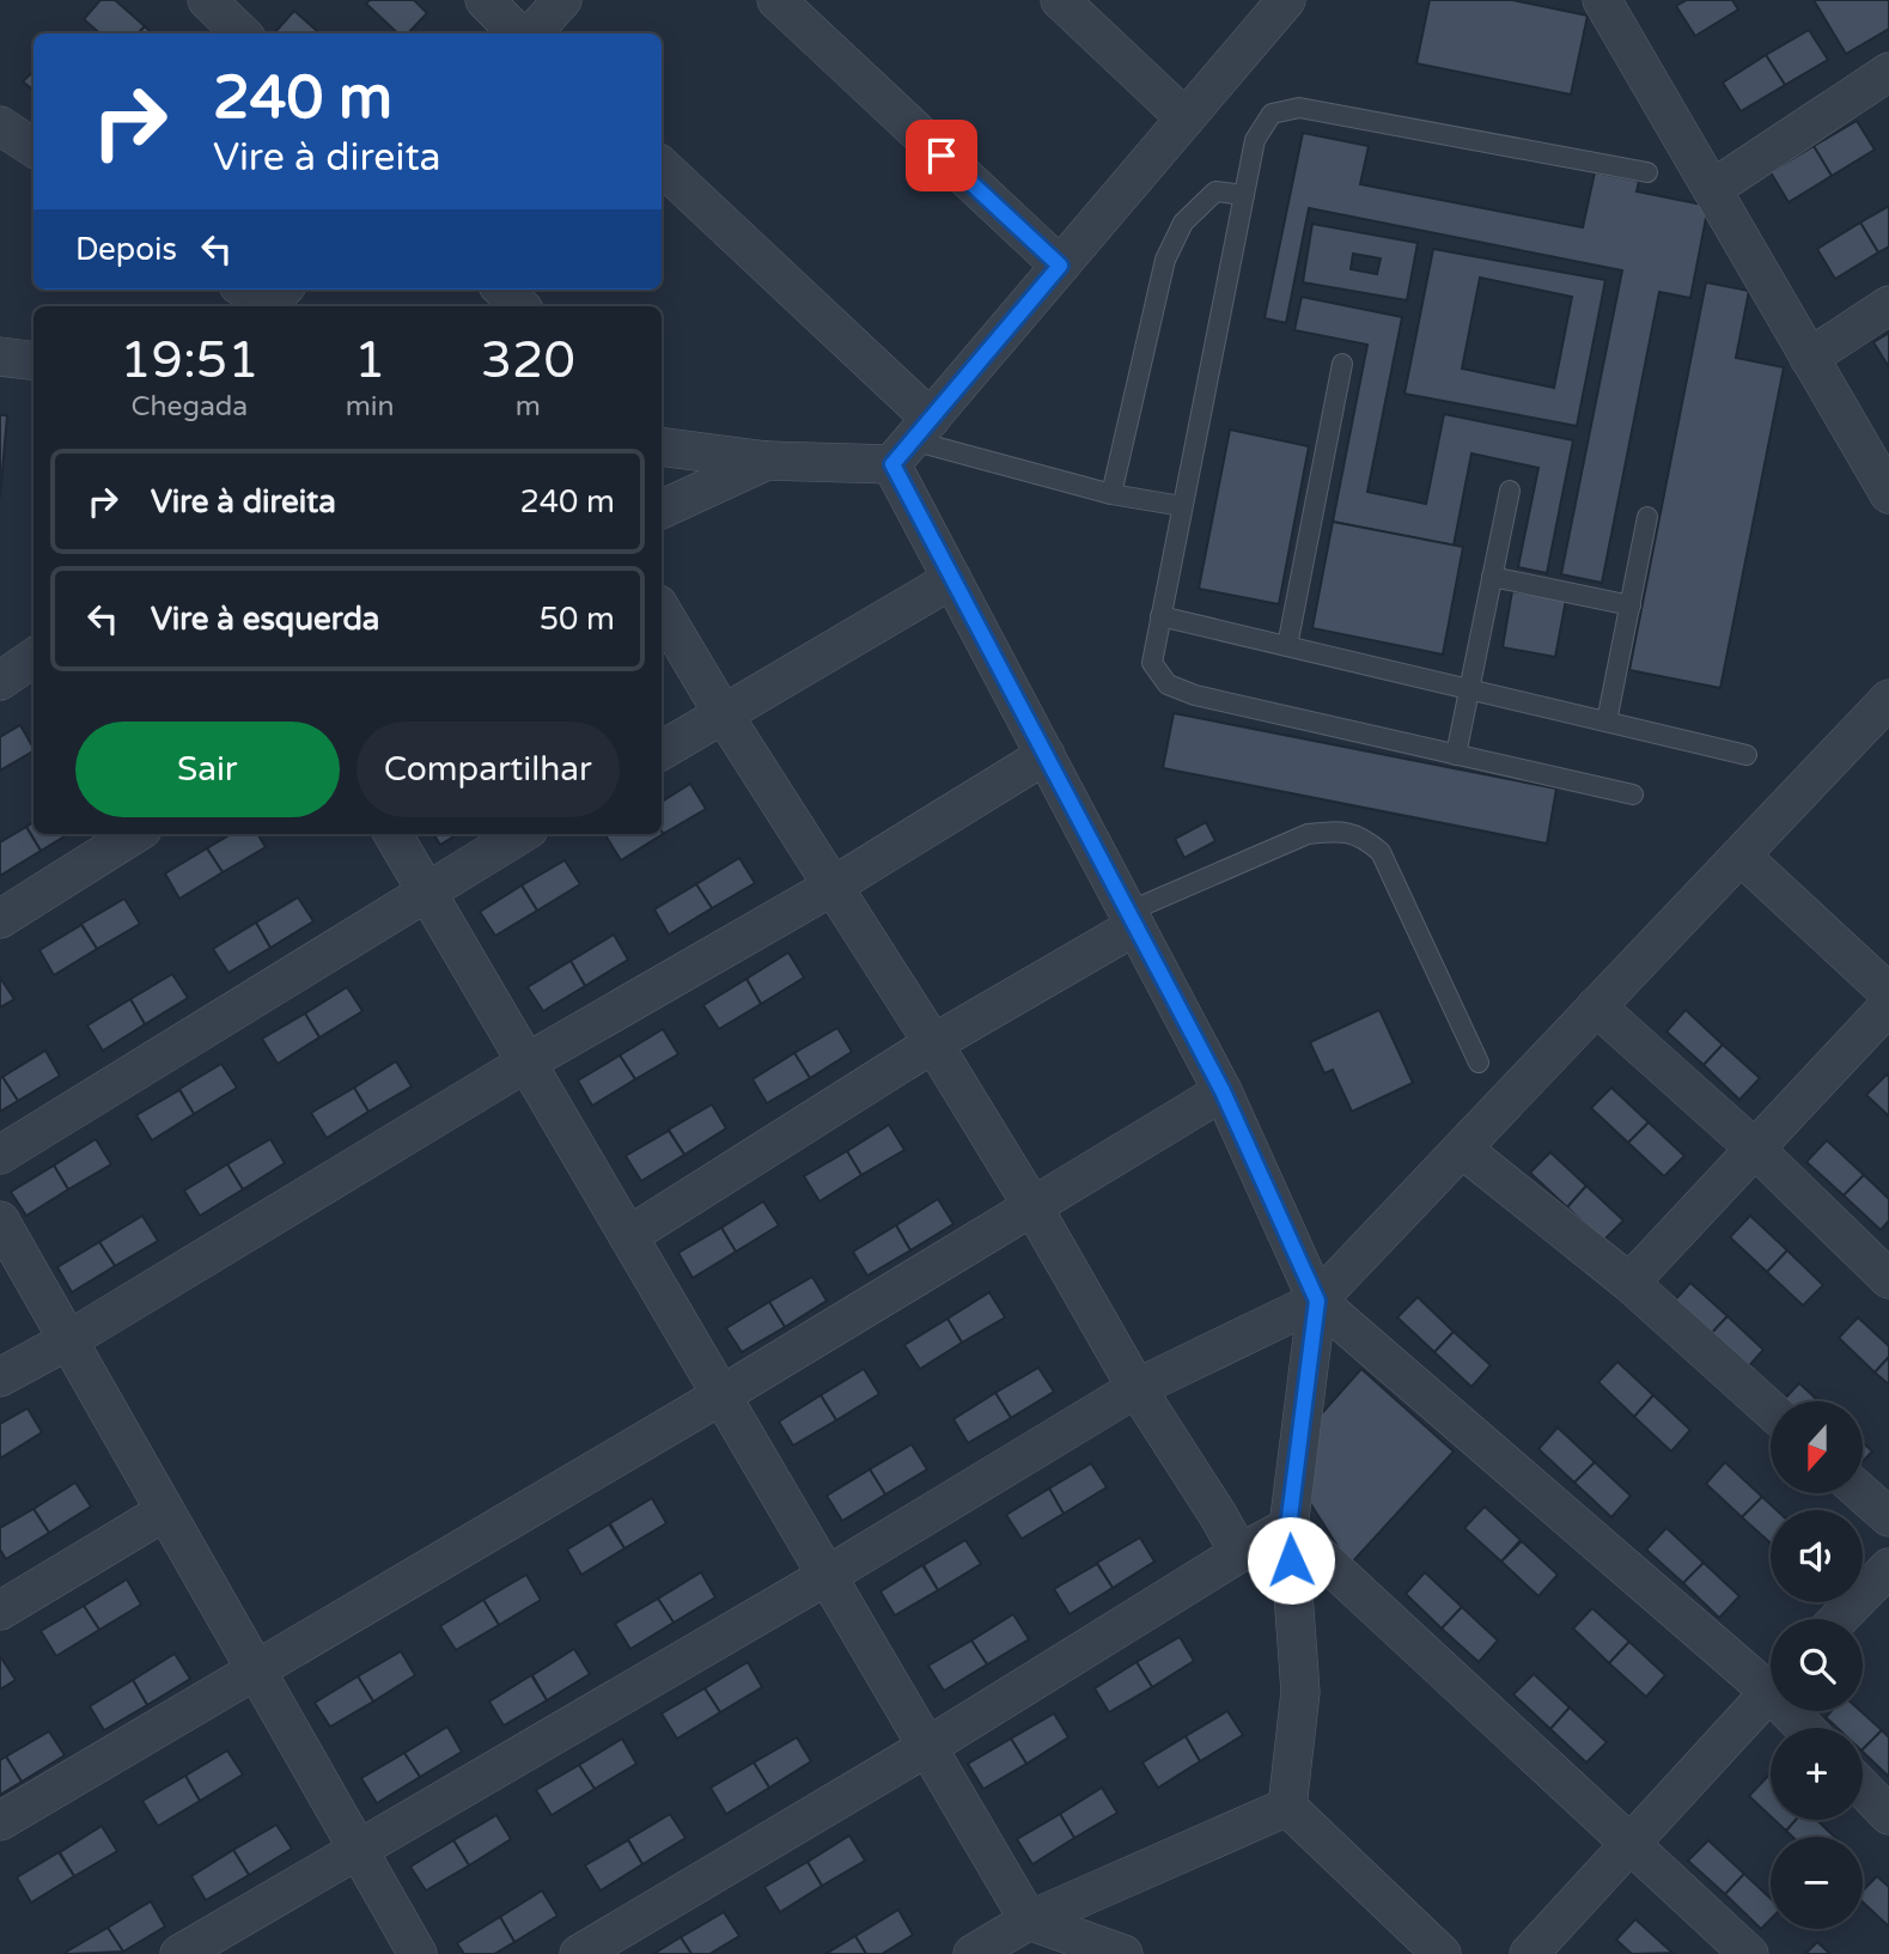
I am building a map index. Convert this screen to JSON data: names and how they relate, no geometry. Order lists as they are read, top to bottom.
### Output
{
  "north": "bottom",
  "page": {
    "turn": ["240 m", "Vire à direita"],
    "then": "Depois",
    "eta": [
      "19:51",
      "Chegada",
      "1",
      "min",
      "320",
      "m"
    ],
    "list": [
      {
        "name": "Vire à direita",
        "value": "240 m"
      },
      {
        "name": "Vire à esquerda",
        "value": "50 m"
      }
    ],
    "buttons": ["Sair", "Compartilhar"],
    "map_buttons": ["+", "−"]
  }
}
